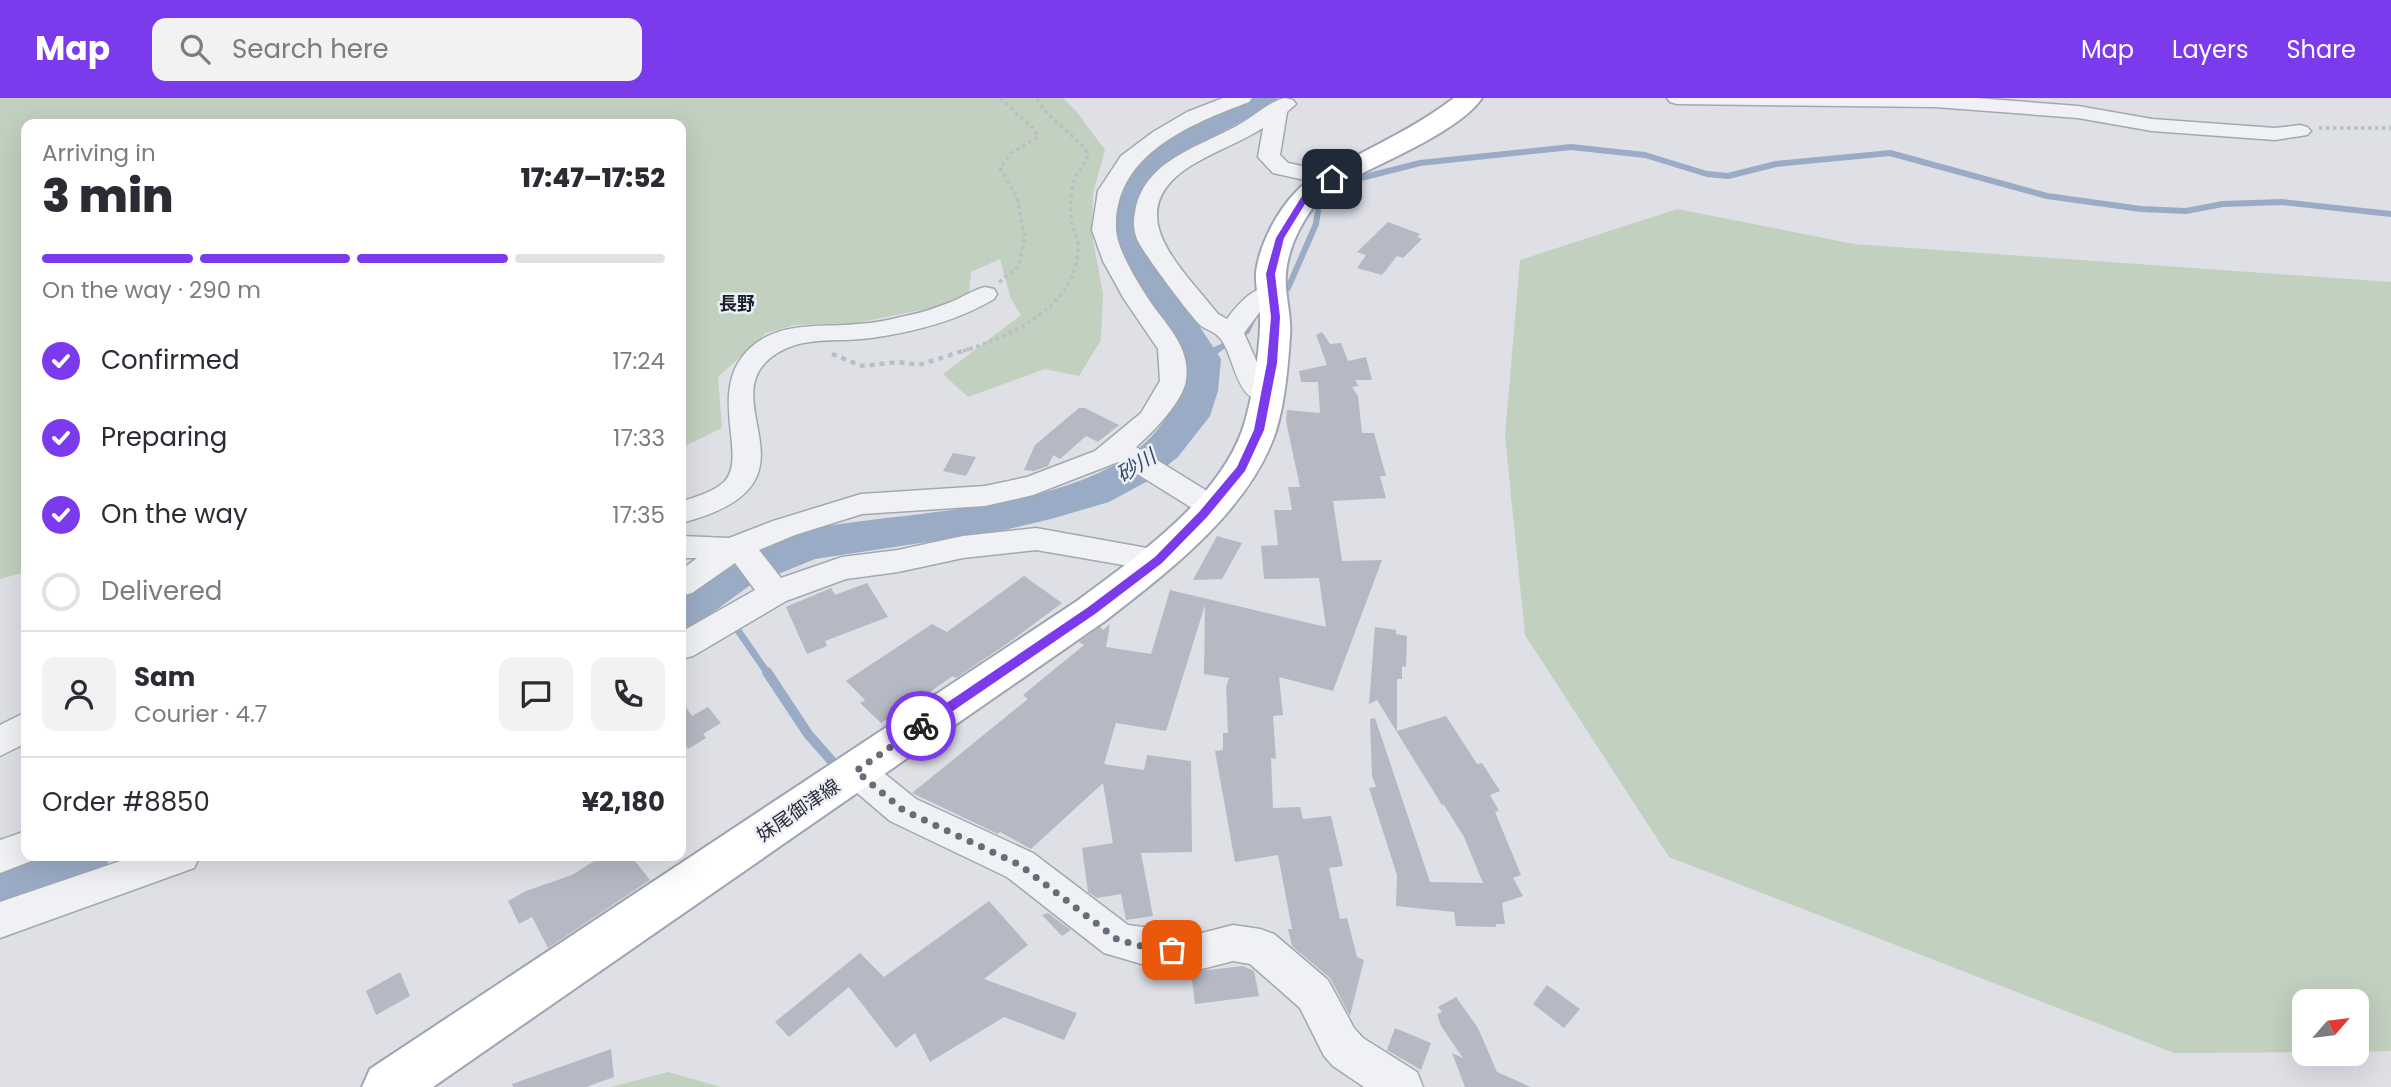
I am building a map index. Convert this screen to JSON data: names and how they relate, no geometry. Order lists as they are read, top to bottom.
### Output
{
  "streets": {
    "main road": ["妹尾御津線"]
  },
  "districts": ["長野"],
  "water": ["砂川"],
  "north": "top right",
  "page": {
    "header": "Map",
    "search": "Search here",
    "nav": ["Map", "Layers", "Share"],
    "heading": ["3 min", "Arriving in", "17:47–17:52"],
    "panel": [
      "Sam",
      "Courier · 4.7",
      "Order #8850",
      "¥2,180"
    ],
    "bar": "On the way · 290 m",
    "list": [
      ["Confirmed", "17:24"],
      ["Preparing", "17:33"],
      ["On the way", "17:35"],
      "Delivered"
    ]
  }
}
